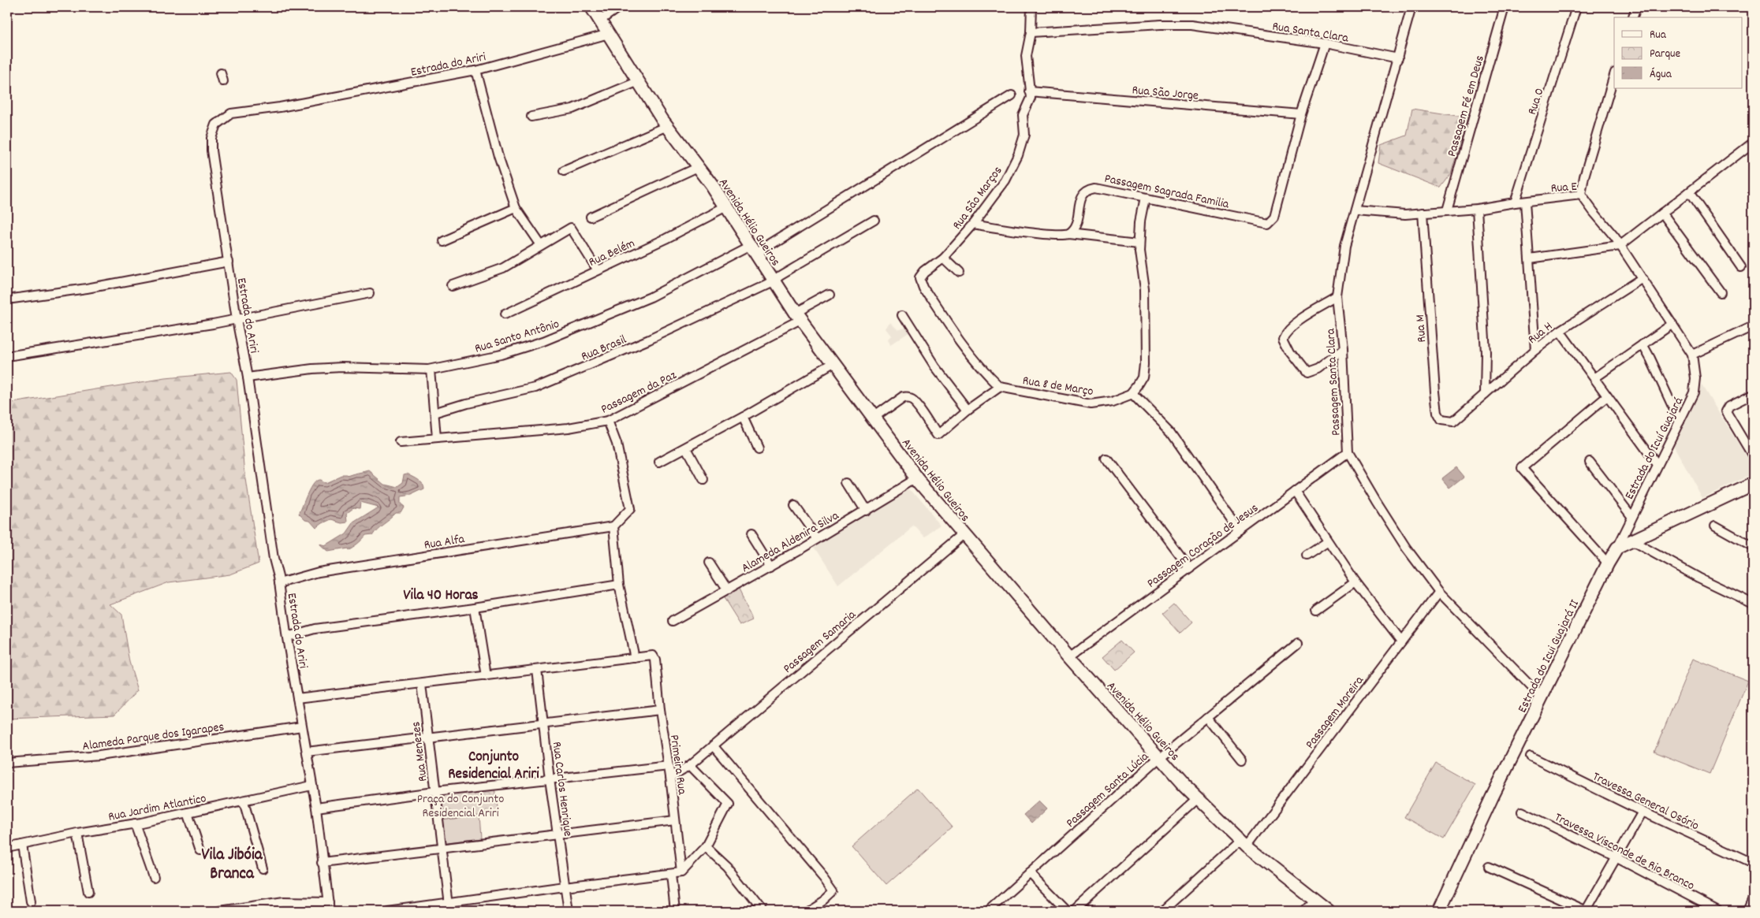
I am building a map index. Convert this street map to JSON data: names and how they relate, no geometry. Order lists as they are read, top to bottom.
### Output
{
  "streets": {
    "main road": ["Avenida Hélio Gueiros", "Estrada do Icui Guajará II"],
    "street": [
      "Rua Santa Clara",
      "Estrada do Ariri",
      "Rua São Jorge",
      "Rua 0",
      "Passagem Fé em Deus",
      "Rua E",
      "Passagem Sagrada Familia",
      "Rua São Marços",
      "Rua Belém",
      "Rua M",
      "Rua H",
      "Rua Santo Antônio",
      "Rua Brasil",
      "Passagem Santa Clara",
      "Rua 8 de Março",
      "Passagem da Paz",
      "Estrada do Icuí Guajará",
      "Rua Alfa",
      "Alameda Aldenira Silva",
      "Passagem Coração de Jesus",
      "Passagem Samaria",
      "Passagem Moreira",
      "Alameda Parque dos Igarapes",
      "Rua Menezes",
      "Primeira Rua",
      "Rua Carlos Henrique",
      "Passagem Santa Lúcia",
      "Travessa General Osório",
      "Rua Jardim Atlantico",
      "Travessa Visconde de Rio Branco"
    ]
  },
  "crossings": [
    ["Rua Santa Clara", "Rua São Marços"],
    ["Rua Santa Clara", "Passagem Santa Clara"],
    ["Estrada do Ariri", "Avenida Hélio Gueiros"],
    ["Estrada do Ariri", "Rua Santo Antônio"],
    ["Estrada do Ariri", "Rua Alfa"],
    ["Estrada do Ariri", "Alameda Parque dos Igarapes"],
    ["Estrada do Ariri", "Rua Jardim Atlantico"],
    ["Rua São Jorge", "Passagem Sagrada Familia"],
    ["Rua São Jorge", "Rua São Marços"],
    ["Rua 0", "Rua E"],
    ["Passagem Fé em Deus", "Rua E"],
    ["Rua E", "Rua M"],
    ["Rua E", "Rua H"],
    ["Rua E", "Passagem Santa Clara"],
    ["Rua E", "Estrada do Icuí Guajará"],
    ["Rua São Marços", "Rua 8 de Março"],
    ["Avenida Hélio Gueiros", "Rua Belém"],
    ["Avenida Hélio Gueiros", "Rua Santo Antônio"],
    ["Avenida Hélio Gueiros", "Rua Brasil"],
    ["Avenida Hélio Gueiros", "Passagem da Paz"],
    ["Avenida Hélio Gueiros", "Alameda Aldenira Silva"],
    ["Avenida Hélio Gueiros", "Passagem Coração de Jesus"],
    ["Avenida Hélio Gueiros", "Passagem Samaria"],
    ["Avenida Hélio Gueiros", "Passagem Moreira"],
    ["Avenida Hélio Gueiros", "Passagem Santa Lúcia"],
    ["Rua M", "Rua H"],
    ["Passagem Santa Clara", "Passagem Coração de Jesus"],
    ["Passagem Santa Clara", "Estrada do Icui Guajará II"],
    ["Passagem Santa Clara", "Passagem Moreira"],
    ["Estrada do Icuí Guajará", "Estrada do Icui Guajará II"],
    ["Passagem Samaria", "Primeira Rua"]
  ],
  "districts": ["Vila 40 Horas", "Conjunto Residencial Ariri", "Vila Jibóia Branca"],
  "parks": ["Praça do Conjunto Residencial Ariri"],
  "legend": ["Rua", "Parque", "Água"]
}
